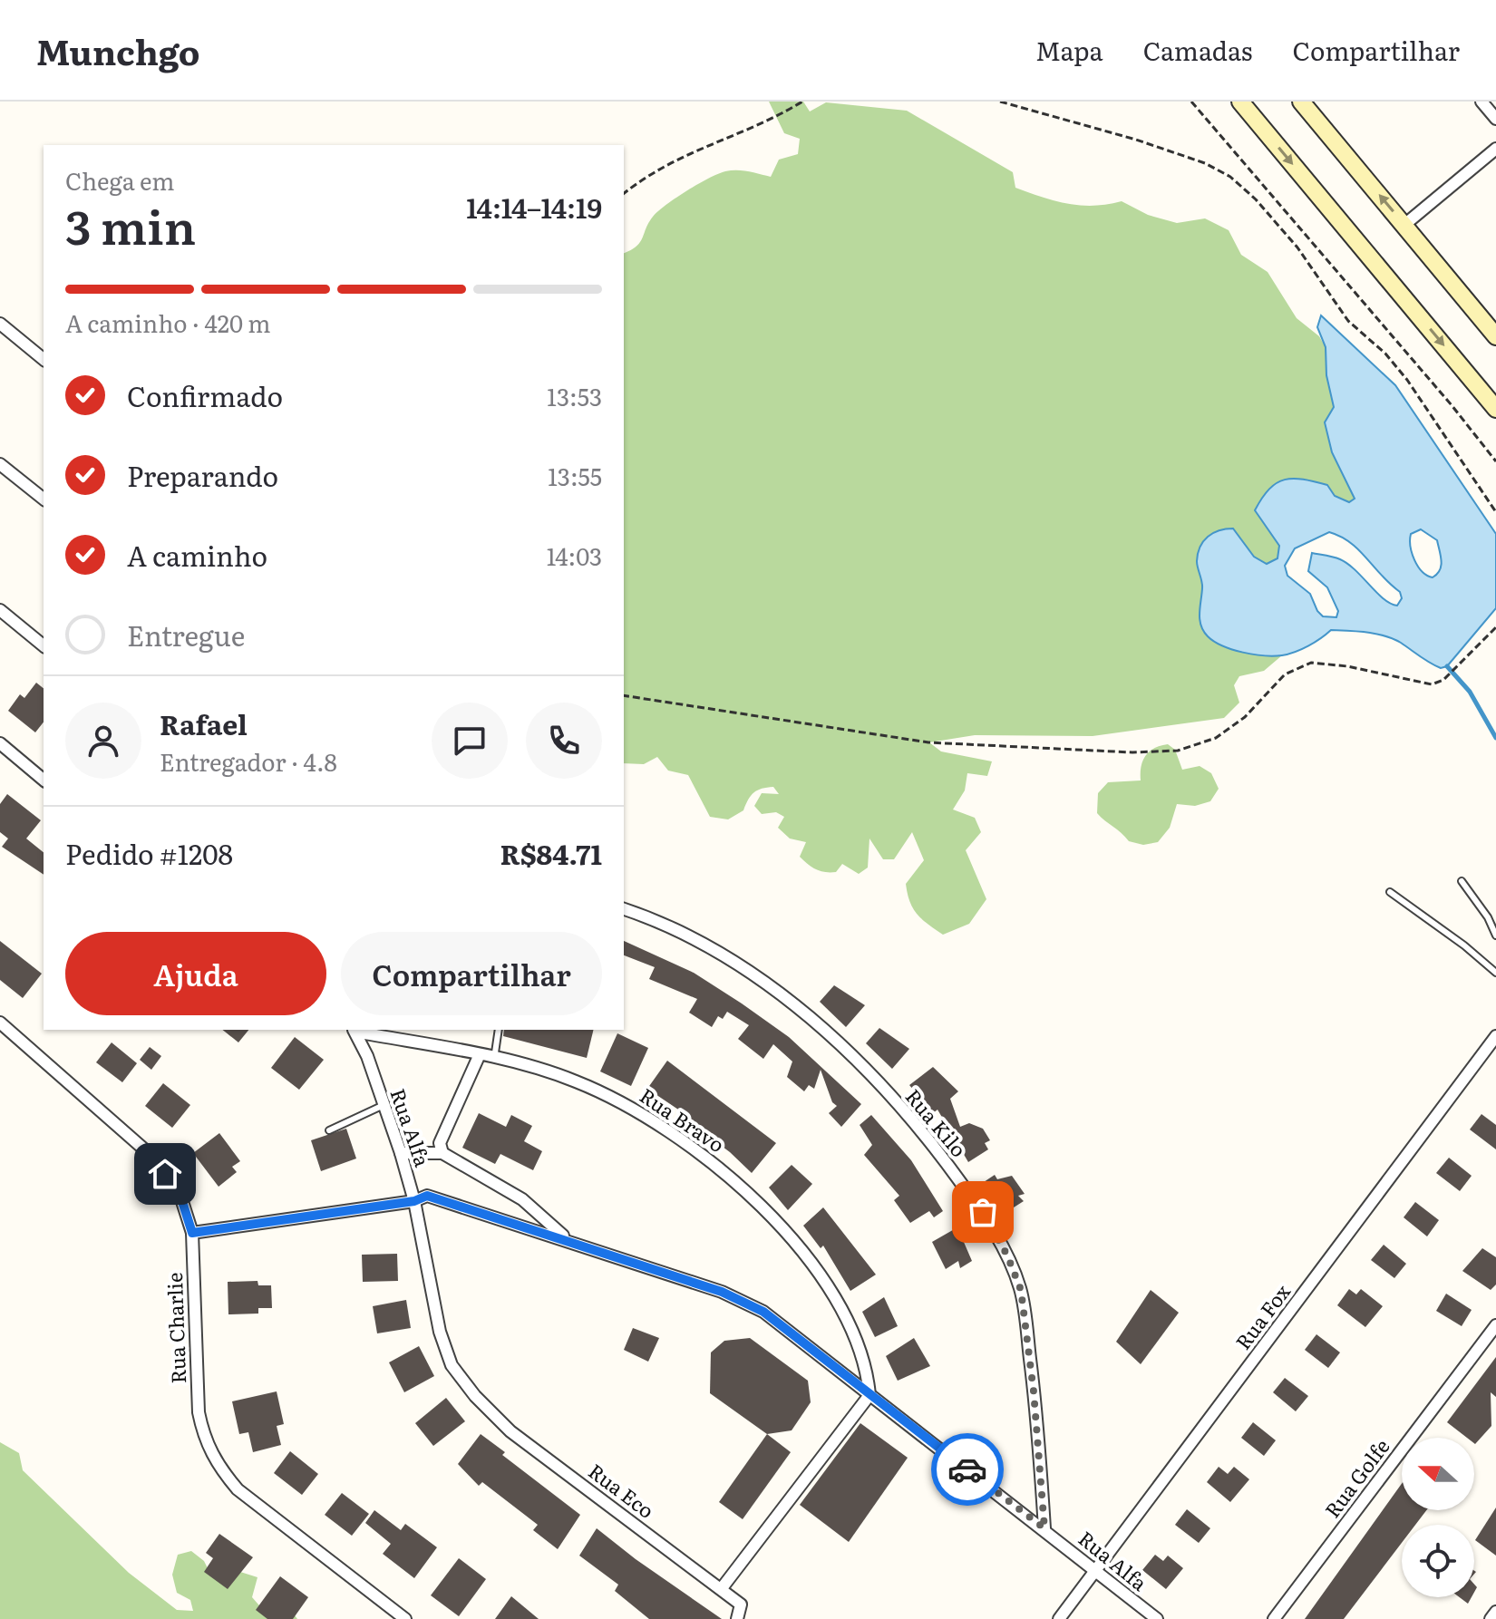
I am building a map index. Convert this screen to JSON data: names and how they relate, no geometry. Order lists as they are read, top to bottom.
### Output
{
  "streets": {
    "street": [
      "Rua Bravo",
      "Rua Kilo",
      "Rua Alfa",
      "Rua Fox",
      "Rua Charlie",
      "Rua Golfe",
      "Rua Eco"
    ]
  },
  "crossings": [
    ["Rua Bravo", "Rua Alfa"],
    ["Rua Kilo", "Rua Alfa"],
    ["Rua Alfa", "Rua Fox"],
    ["Rua Alfa", "Rua Eco"]
  ],
  "north": "left",
  "page": {
    "header": "Munchgo",
    "nav": ["Mapa", "Camadas", "Compartilhar"],
    "heading": ["3 min", "Chega em", "14:14–14:19"],
    "panel": [
      "Rafael",
      "Entregador · 4.8",
      "Pedido #1208",
      "R$84.71"
    ],
    "bar": "A caminho · 420 m",
    "list": [
      ["Confirmado", "13:53"],
      ["Preparando", "13:55"],
      ["A caminho", "14:03"],
      "Entregue"
    ],
    "buttons": ["Ajuda", "Compartilhar"]
  }
}
